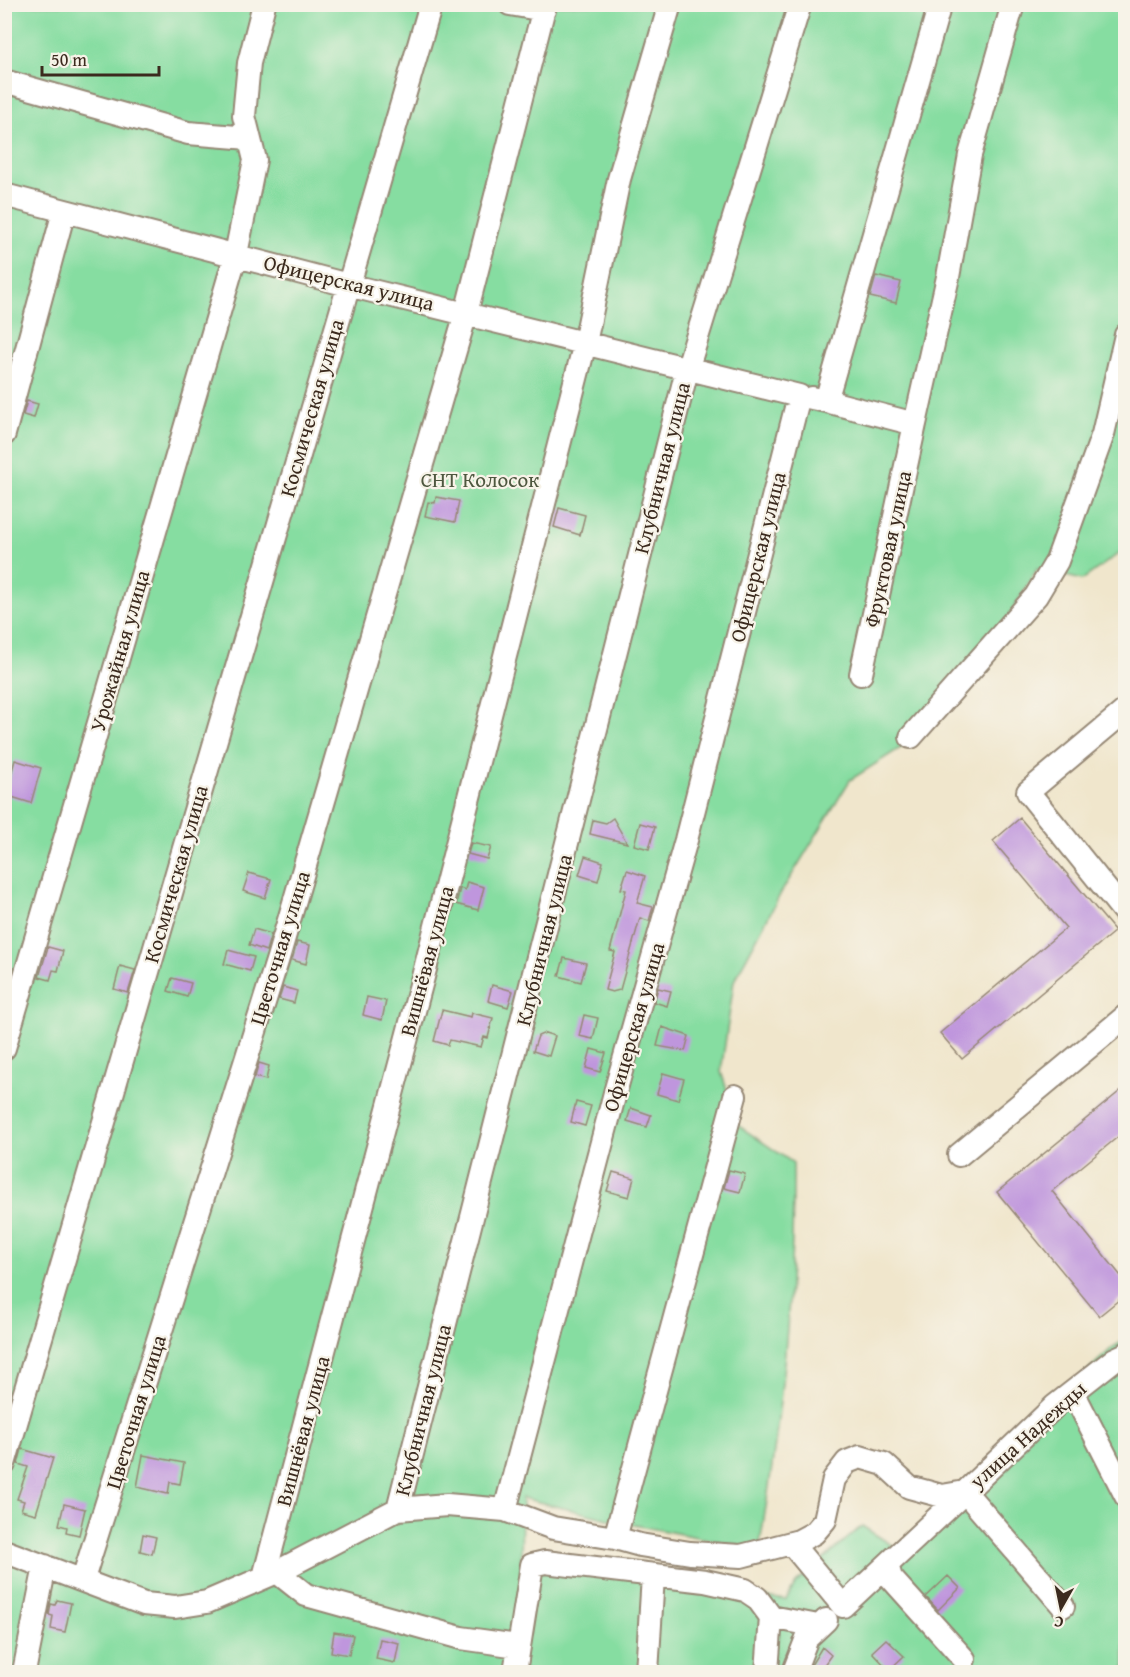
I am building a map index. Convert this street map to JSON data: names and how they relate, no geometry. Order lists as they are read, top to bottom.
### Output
{
  "streets": {
    "street": [
      "Офицерская улица",
      "Космическая улица",
      "Клубничная улица",
      "Фруктовая улица",
      "Урожайная улица",
      "Цветочная улица",
      "Вишнёвая улица",
      "улица Надежды"
    ]
  },
  "crossings": [
    ["Офицерская улица", "Космическая улица"],
    ["Офицерская улица", "Клубничная улица"],
    ["Офицерская улица", "Урожайная улица"],
    ["Офицерская улица", "Цветочная улица"],
    ["Офицерская улица", "Вишнёвая улица"]
  ],
  "parks": ["СНТ Колосок"],
  "scale_bar": "50 m",
  "north": "bottom"
}
